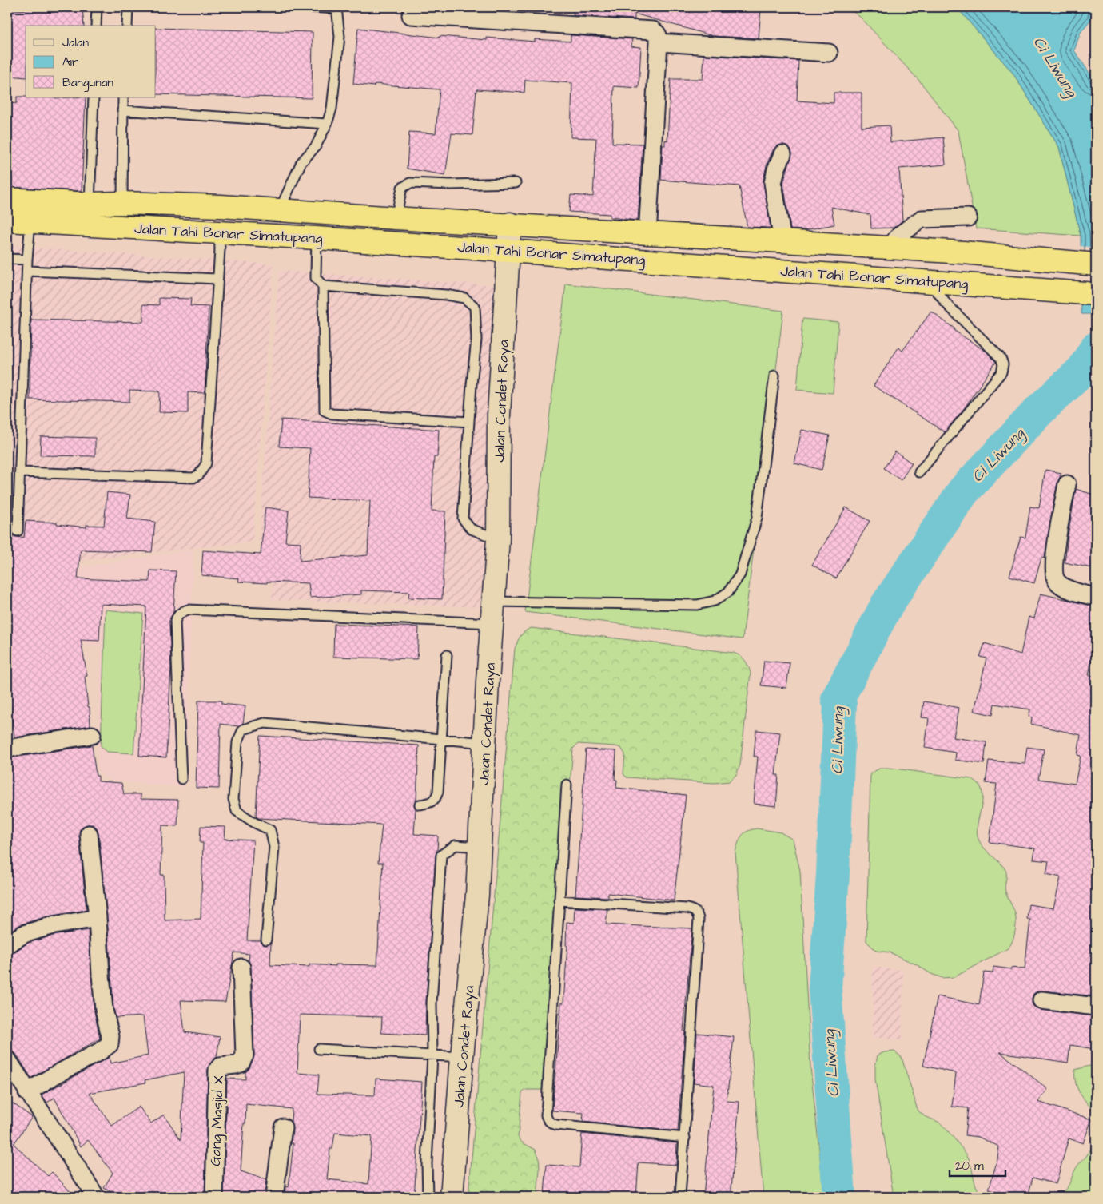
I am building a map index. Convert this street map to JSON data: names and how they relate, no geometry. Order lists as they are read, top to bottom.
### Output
{
  "streets": {
    "highway": ["Jalan Tahi Bonar Simatupang"],
    "street": ["Jalan Condet Raya", "Gang Masjid X"]
  },
  "crossings": [
    ["Jalan Tahi Bonar Simatupang", "Jalan Condet Raya"]
  ],
  "water": ["Ci Liwung"],
  "legend": ["Jalan", "Air", "Bangunan"],
  "scale_bar": "20 m"
}
